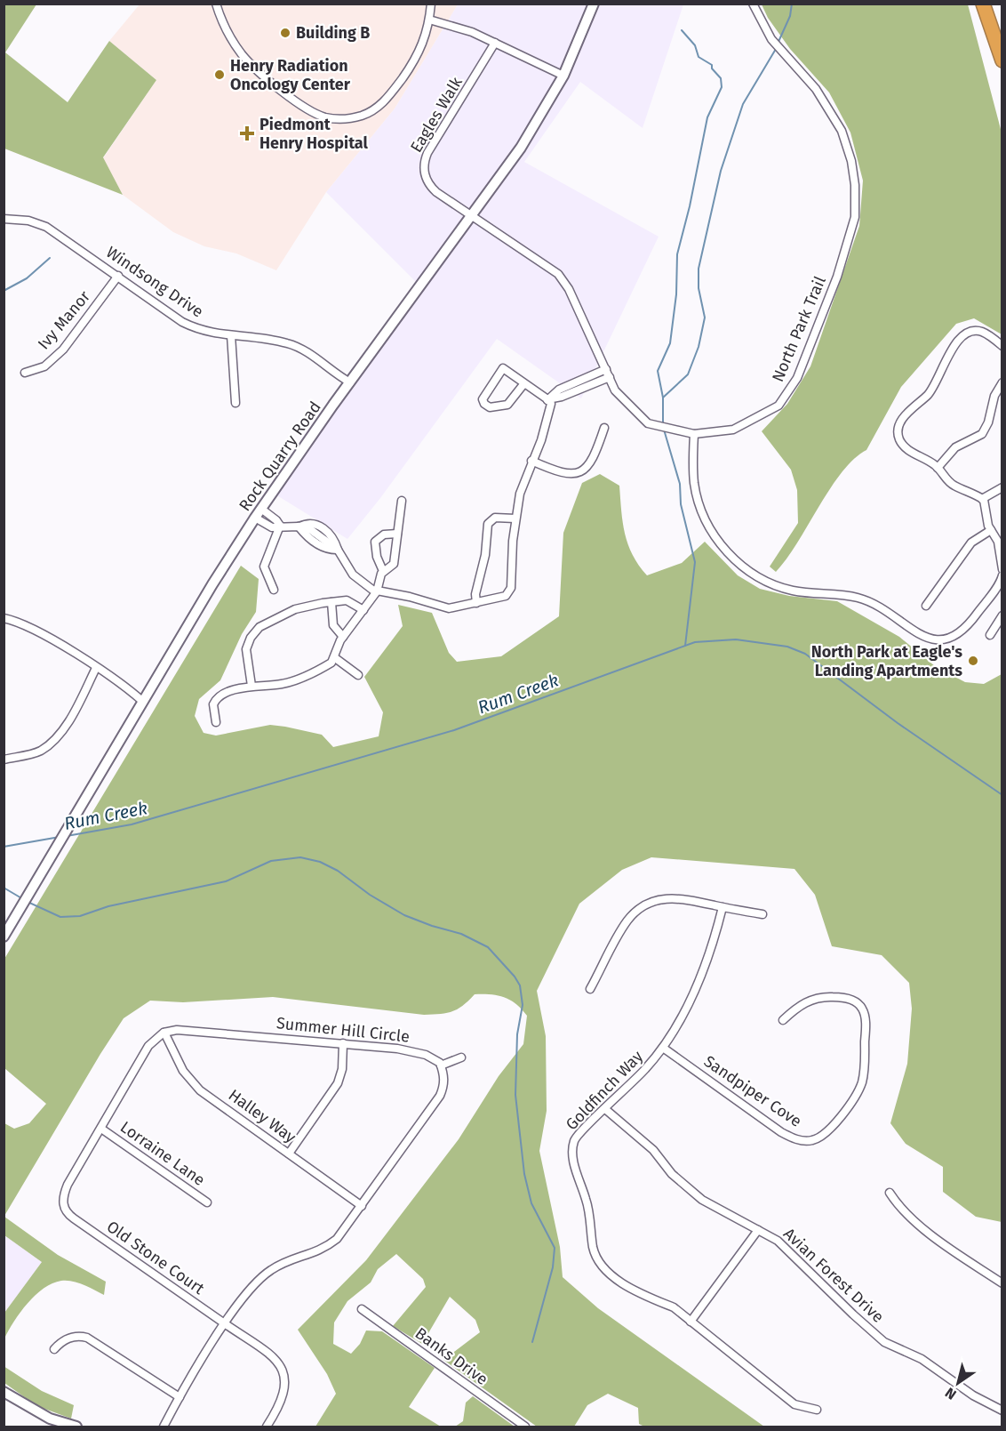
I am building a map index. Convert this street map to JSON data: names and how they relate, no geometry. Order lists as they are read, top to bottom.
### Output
{
  "streets": {
    "street": [
      "Eagles Walk",
      "Windsong Drive",
      "Ivy Manor",
      "North Park Trail",
      "Rock Quarry Road",
      "Summer Hill Circle",
      "Goldfinch Way",
      "Sandpiper Cove",
      "Halley Way",
      "Lorraine Lane",
      "Old Stone Court",
      "Avian Forest Drive",
      "Banks Drive"
    ]
  },
  "crossings": [
    ["Eagles Walk", "North Park Trail"],
    ["Eagles Walk", "Rock Quarry Road"],
    ["Windsong Drive", "Ivy Manor"],
    ["Windsong Drive", "Rock Quarry Road"],
    ["North Park Trail", "Rock Quarry Road"],
    ["Summer Hill Circle", "Halley Way"],
    ["Goldfinch Way", "Sandpiper Cove"],
    ["Goldfinch Way", "Avian Forest Drive"],
    ["Lorraine Lane", "Old Stone Court"]
  ],
  "water": ["Rum Creek"],
  "places": {
    "other": ["Building B", "Henry Radiation Oncology Center", "North Park at Eagle's Landing Apartments"],
    "health": ["Piedmont Henry Hospital"]
  },
  "north": "bottom left"
}
